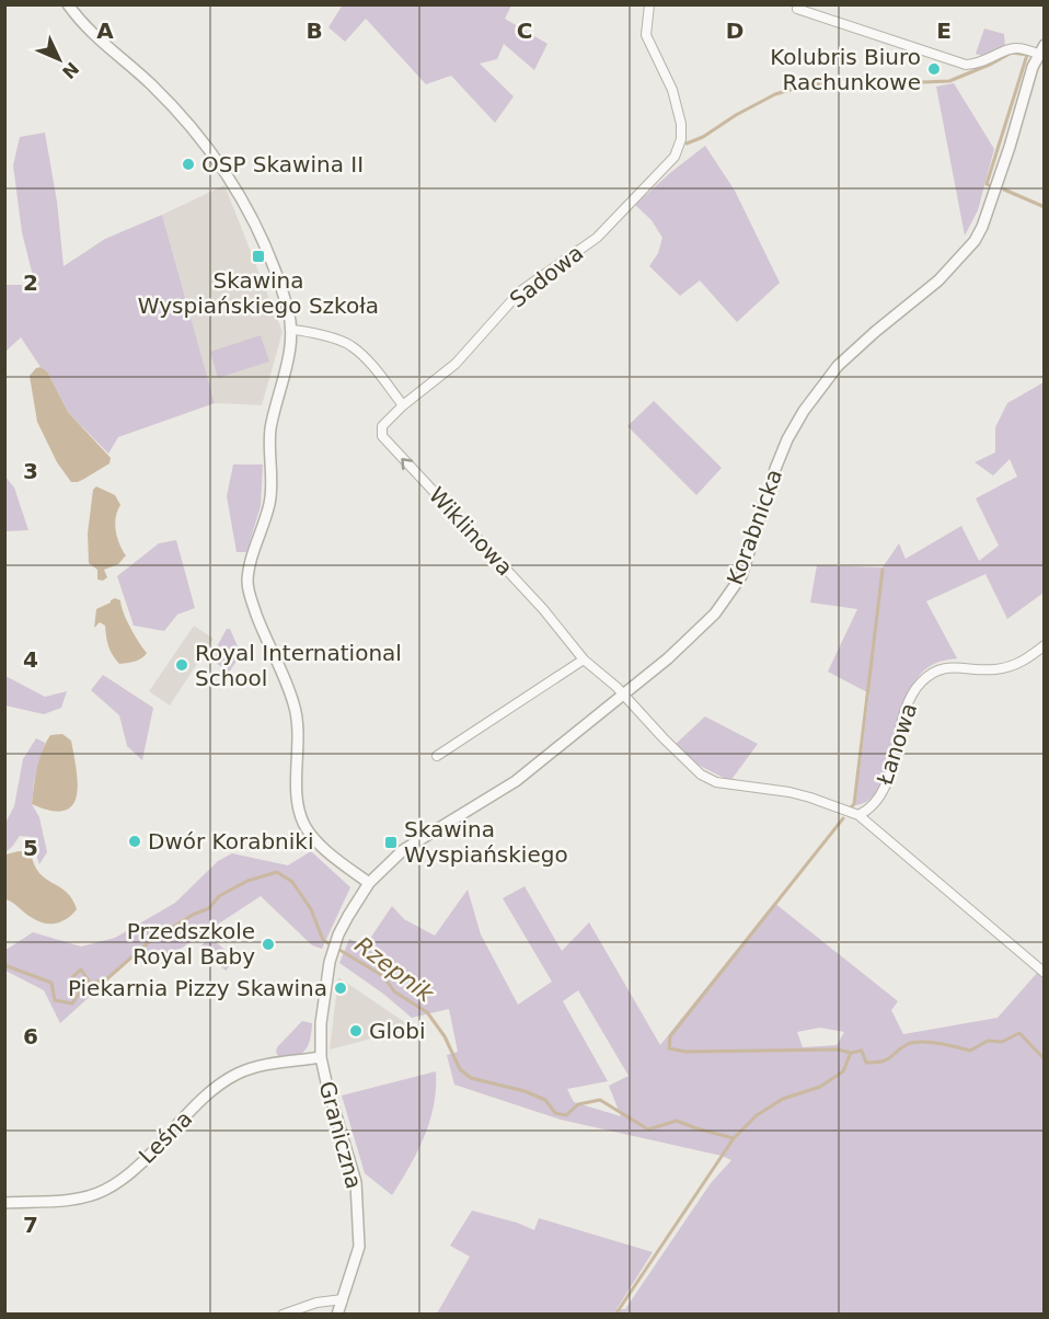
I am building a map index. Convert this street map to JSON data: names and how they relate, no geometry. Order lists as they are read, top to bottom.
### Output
{
  "streets": {
    "street": [
      "Sadowa",
      "Korabnicka",
      "Wiklinowa",
      "Łanowa",
      "Graniczna",
      "Leśna"
    ]
  },
  "crossings": [
    ["Sadowa", "Wiklinowa"],
    ["Korabnicka", "Wiklinowa"],
    ["Korabnicka", "Graniczna"],
    ["Graniczna", "Leśna"]
  ],
  "one_way": ["Wiklinowa"],
  "water": ["Rzepnik"],
  "places": {
    "other": [
      "Kolubris Biuro Rachunkowe",
      "OSP Skawina II",
      "Royal International School",
      "Dwór Korabniki",
      "Przedszkole Royal Baby",
      "Piekarnia Pizzy Skawina",
      "Globi"
    ],
    "transit": ["Skawina Wyspiańskiego Szkoła", "Skawina Wyspiańskiego"]
  },
  "north": "bottom right",
  "grid": {
    "columns": [
      "A",
      "B",
      "C",
      "D",
      "E"
    ],
    "rows": [
      "2",
      "3",
      "4",
      "5",
      "6",
      "7"
    ]
  }
}
